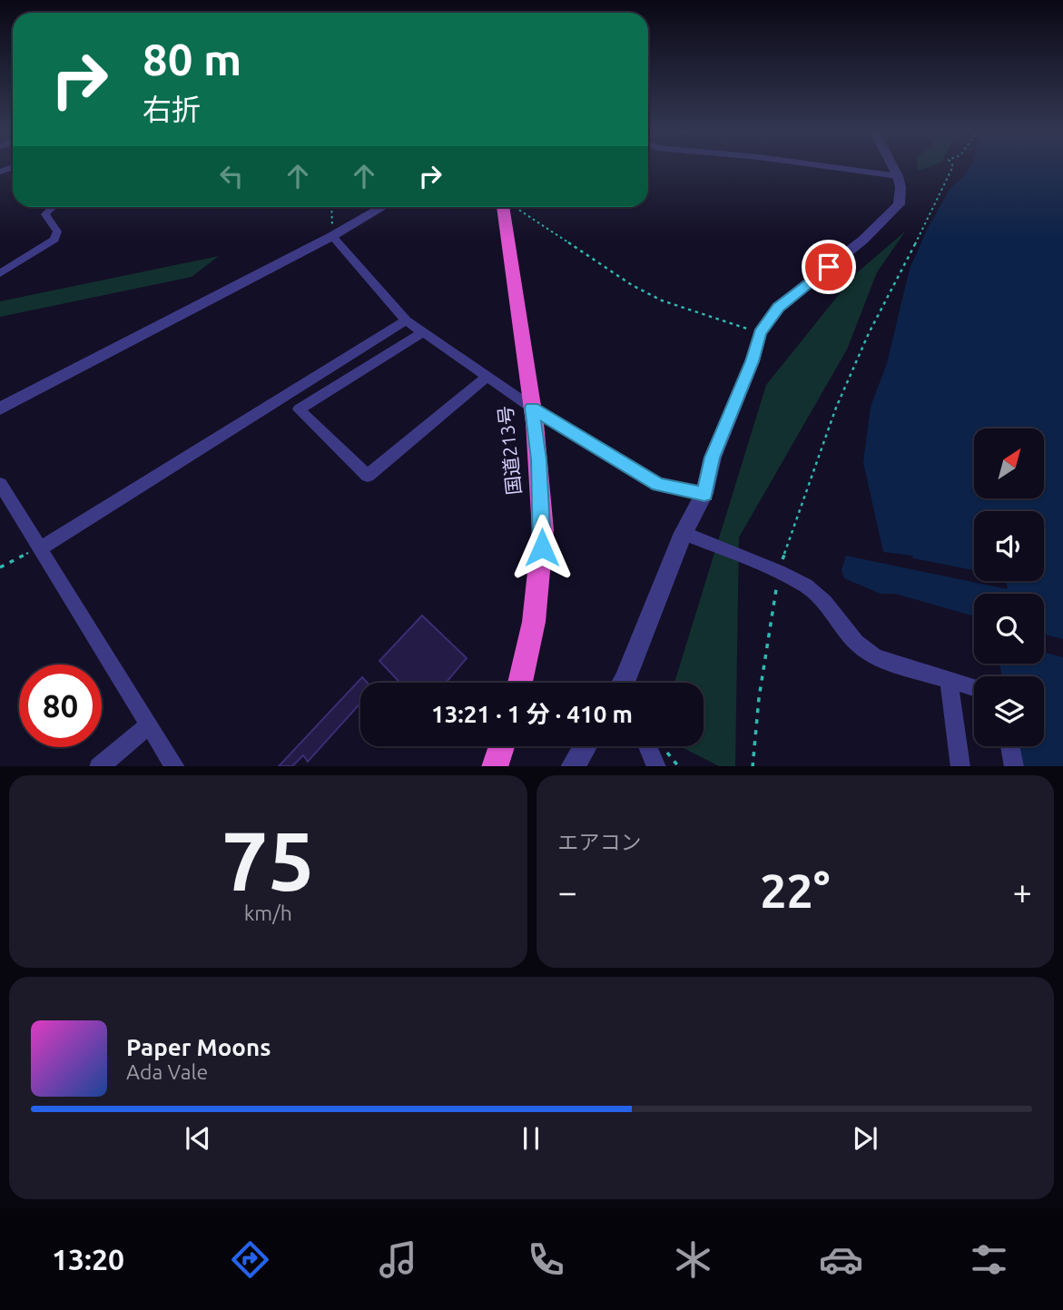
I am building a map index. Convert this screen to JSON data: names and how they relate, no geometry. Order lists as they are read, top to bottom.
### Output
{
  "streets": {
    "highway": ["国道213号"]
  },
  "north": "top right",
  "page": {
    "turn": ["80 m", "右折"],
    "limit": "80",
    "trip": "13:21 · 1 分 · 410 m",
    "tile": [
      ["75", "km/h"],
      "エアコン"
    ],
    "heat": ["−", "22°", "+"],
    "song": ["Paper Moons", "Ada Vale"],
    "tabs": "13:20"
  }
}
